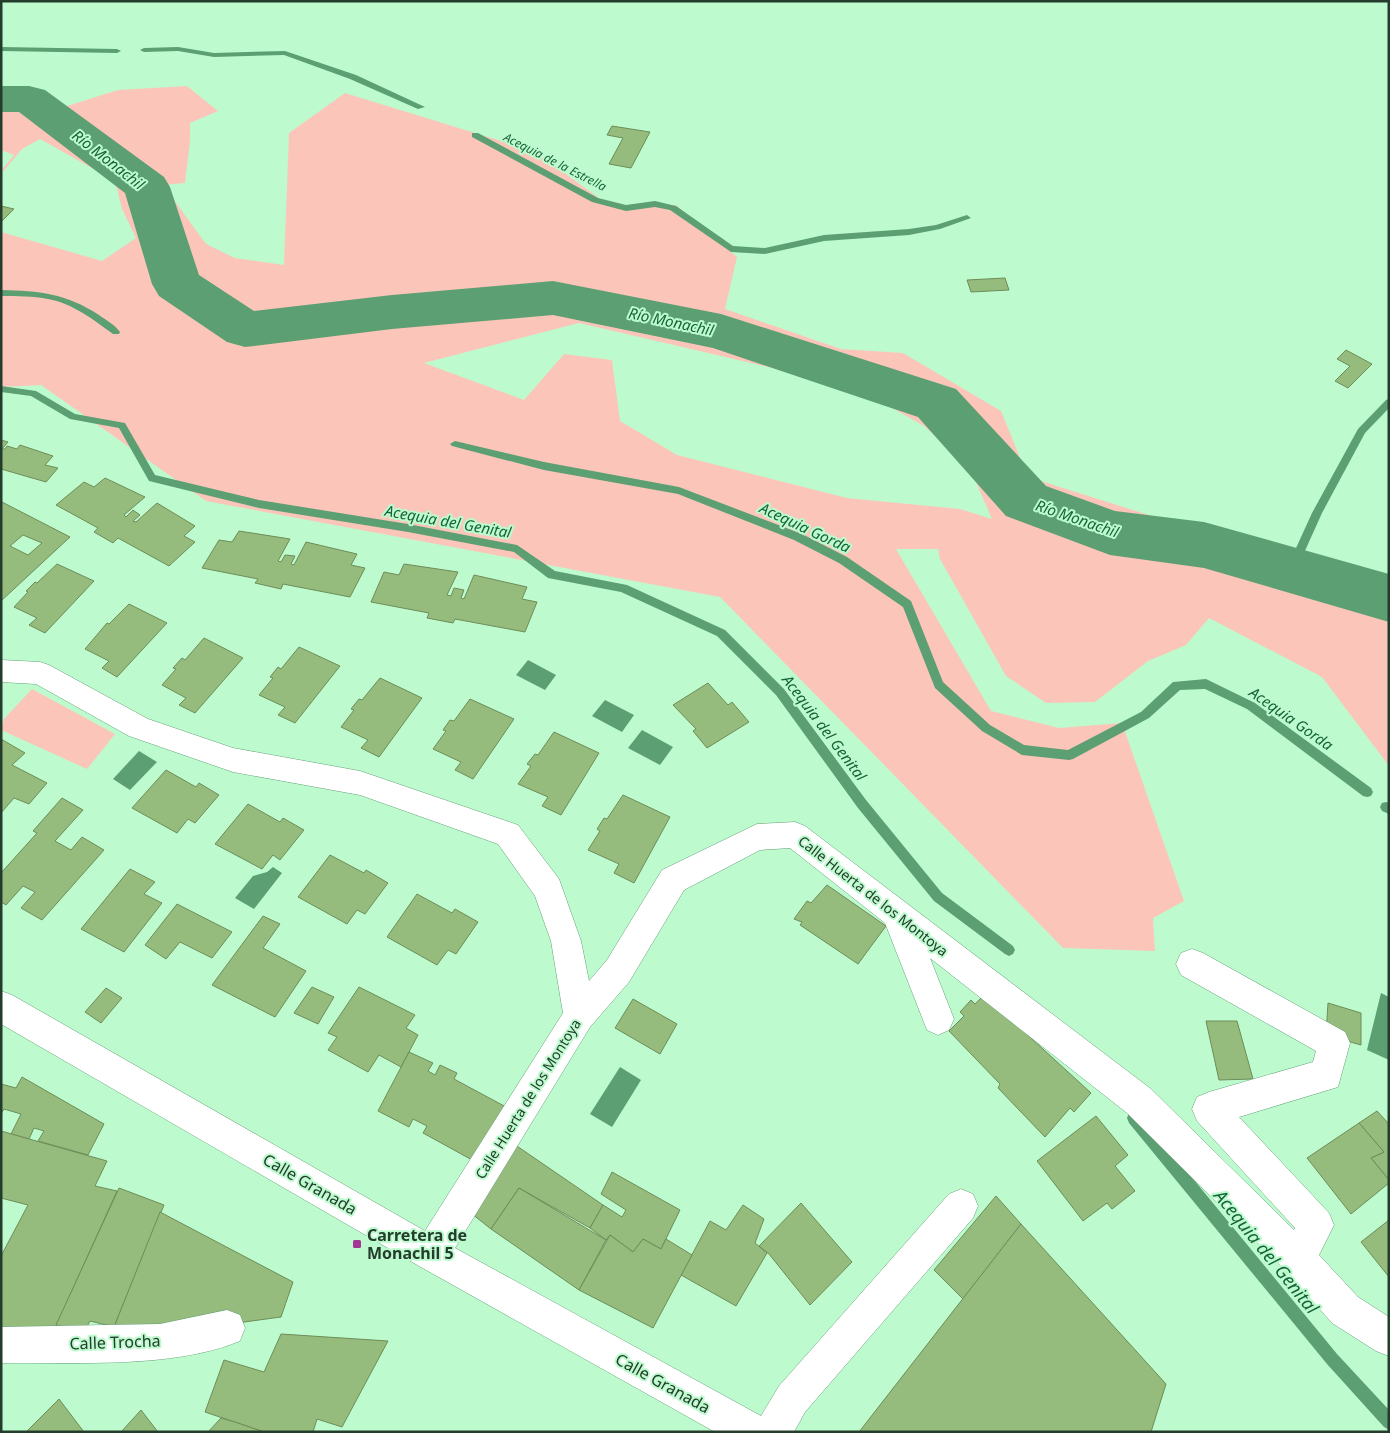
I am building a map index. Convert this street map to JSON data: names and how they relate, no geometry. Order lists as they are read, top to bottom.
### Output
{
  "streets": {
    "street": ["Calle Huerta de los Montoya", "Calle Granada", "Calle Trocha"]
  },
  "crossings": [
    ["Calle Huerta de los Montoya", "Calle Granada"]
  ],
  "water": [
    "Río Monachil",
    "Acequia de la Estrella",
    "Acequia del Genital",
    "Acequia Gorda"
  ],
  "places": {
    "transit": ["Carretera de Monachil 5"]
  }
}
